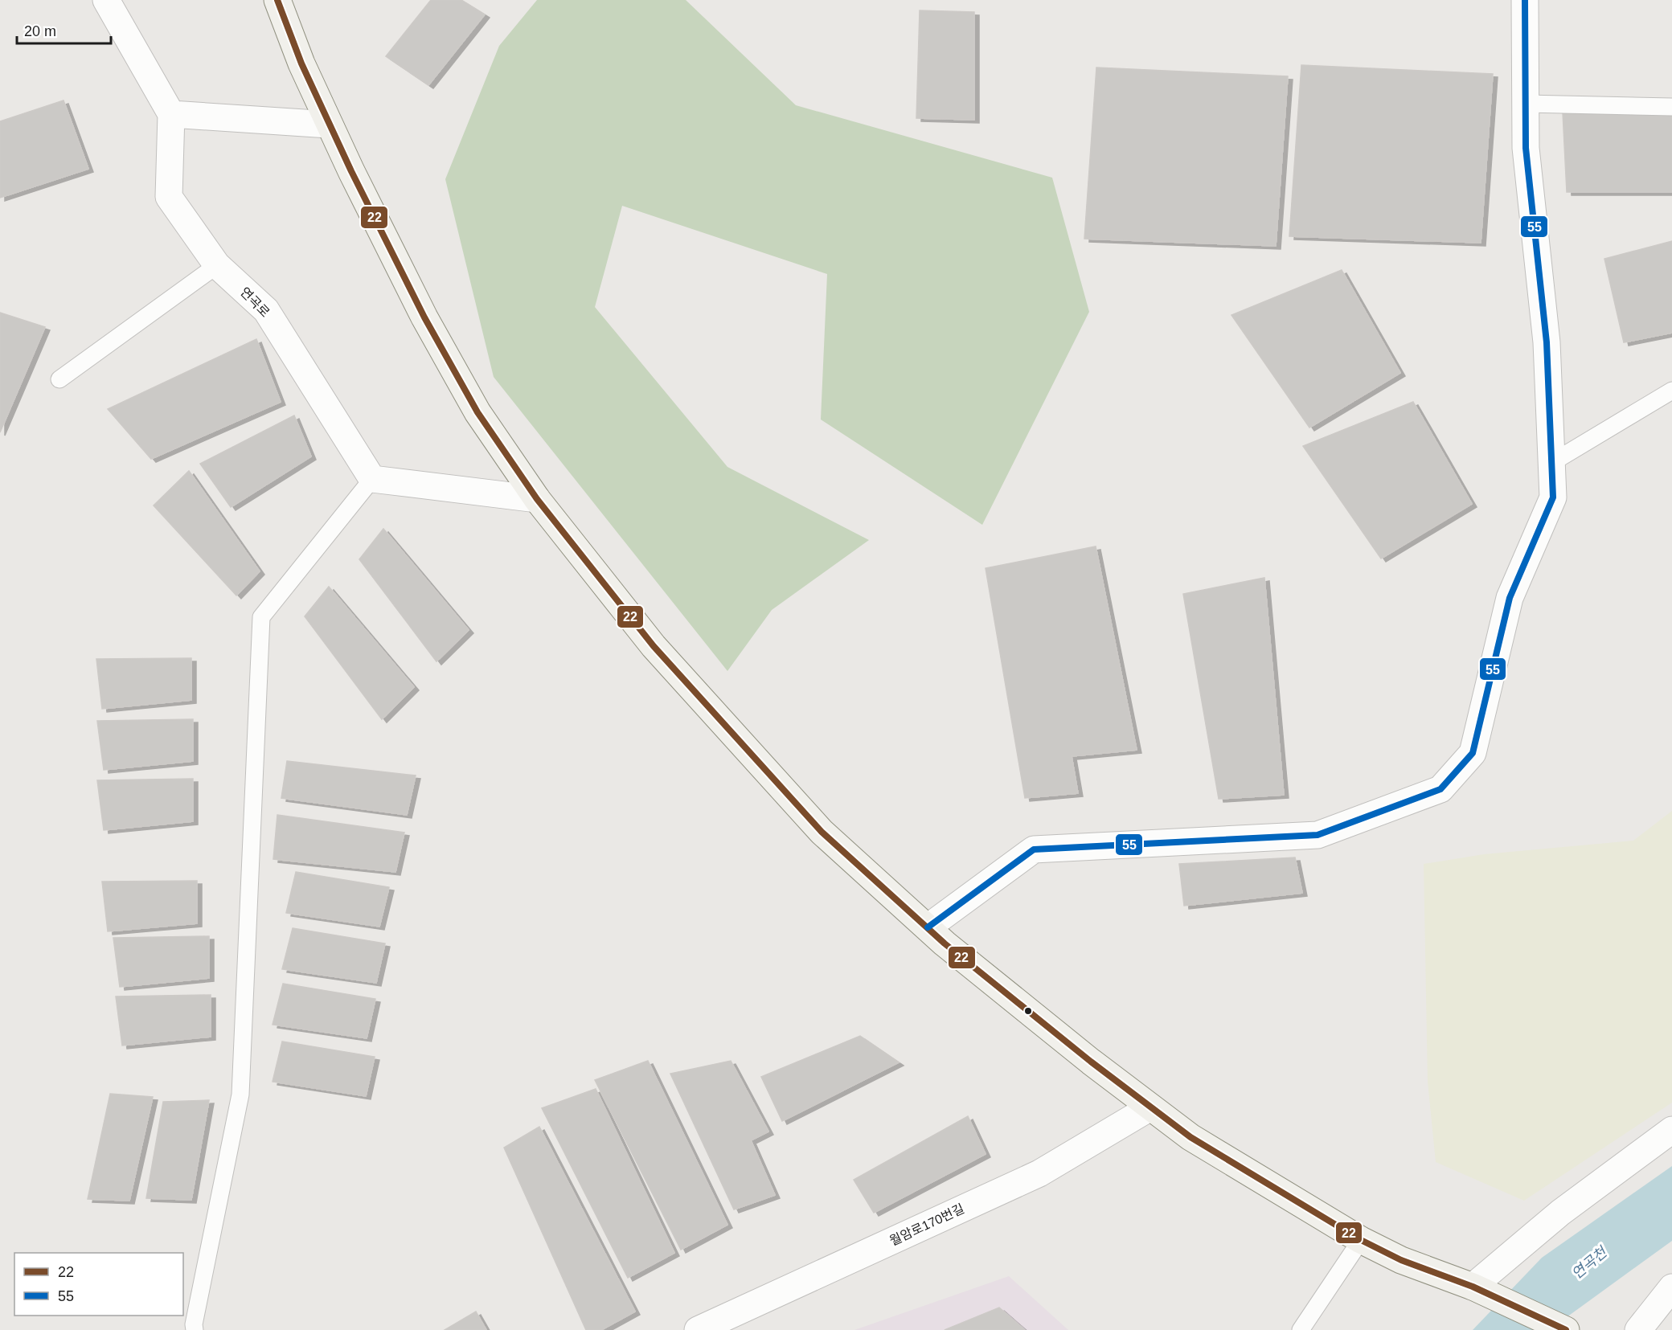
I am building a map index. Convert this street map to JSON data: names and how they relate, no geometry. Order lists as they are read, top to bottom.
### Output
{
  "streets": {
    "street": ["연곡로", "월암로170번길"]
  },
  "water": ["연곡천"],
  "lines": ["transit line 22", "transit line 55"],
  "legend": ["22", "55"],
  "scale_bar": "20 m"
}
